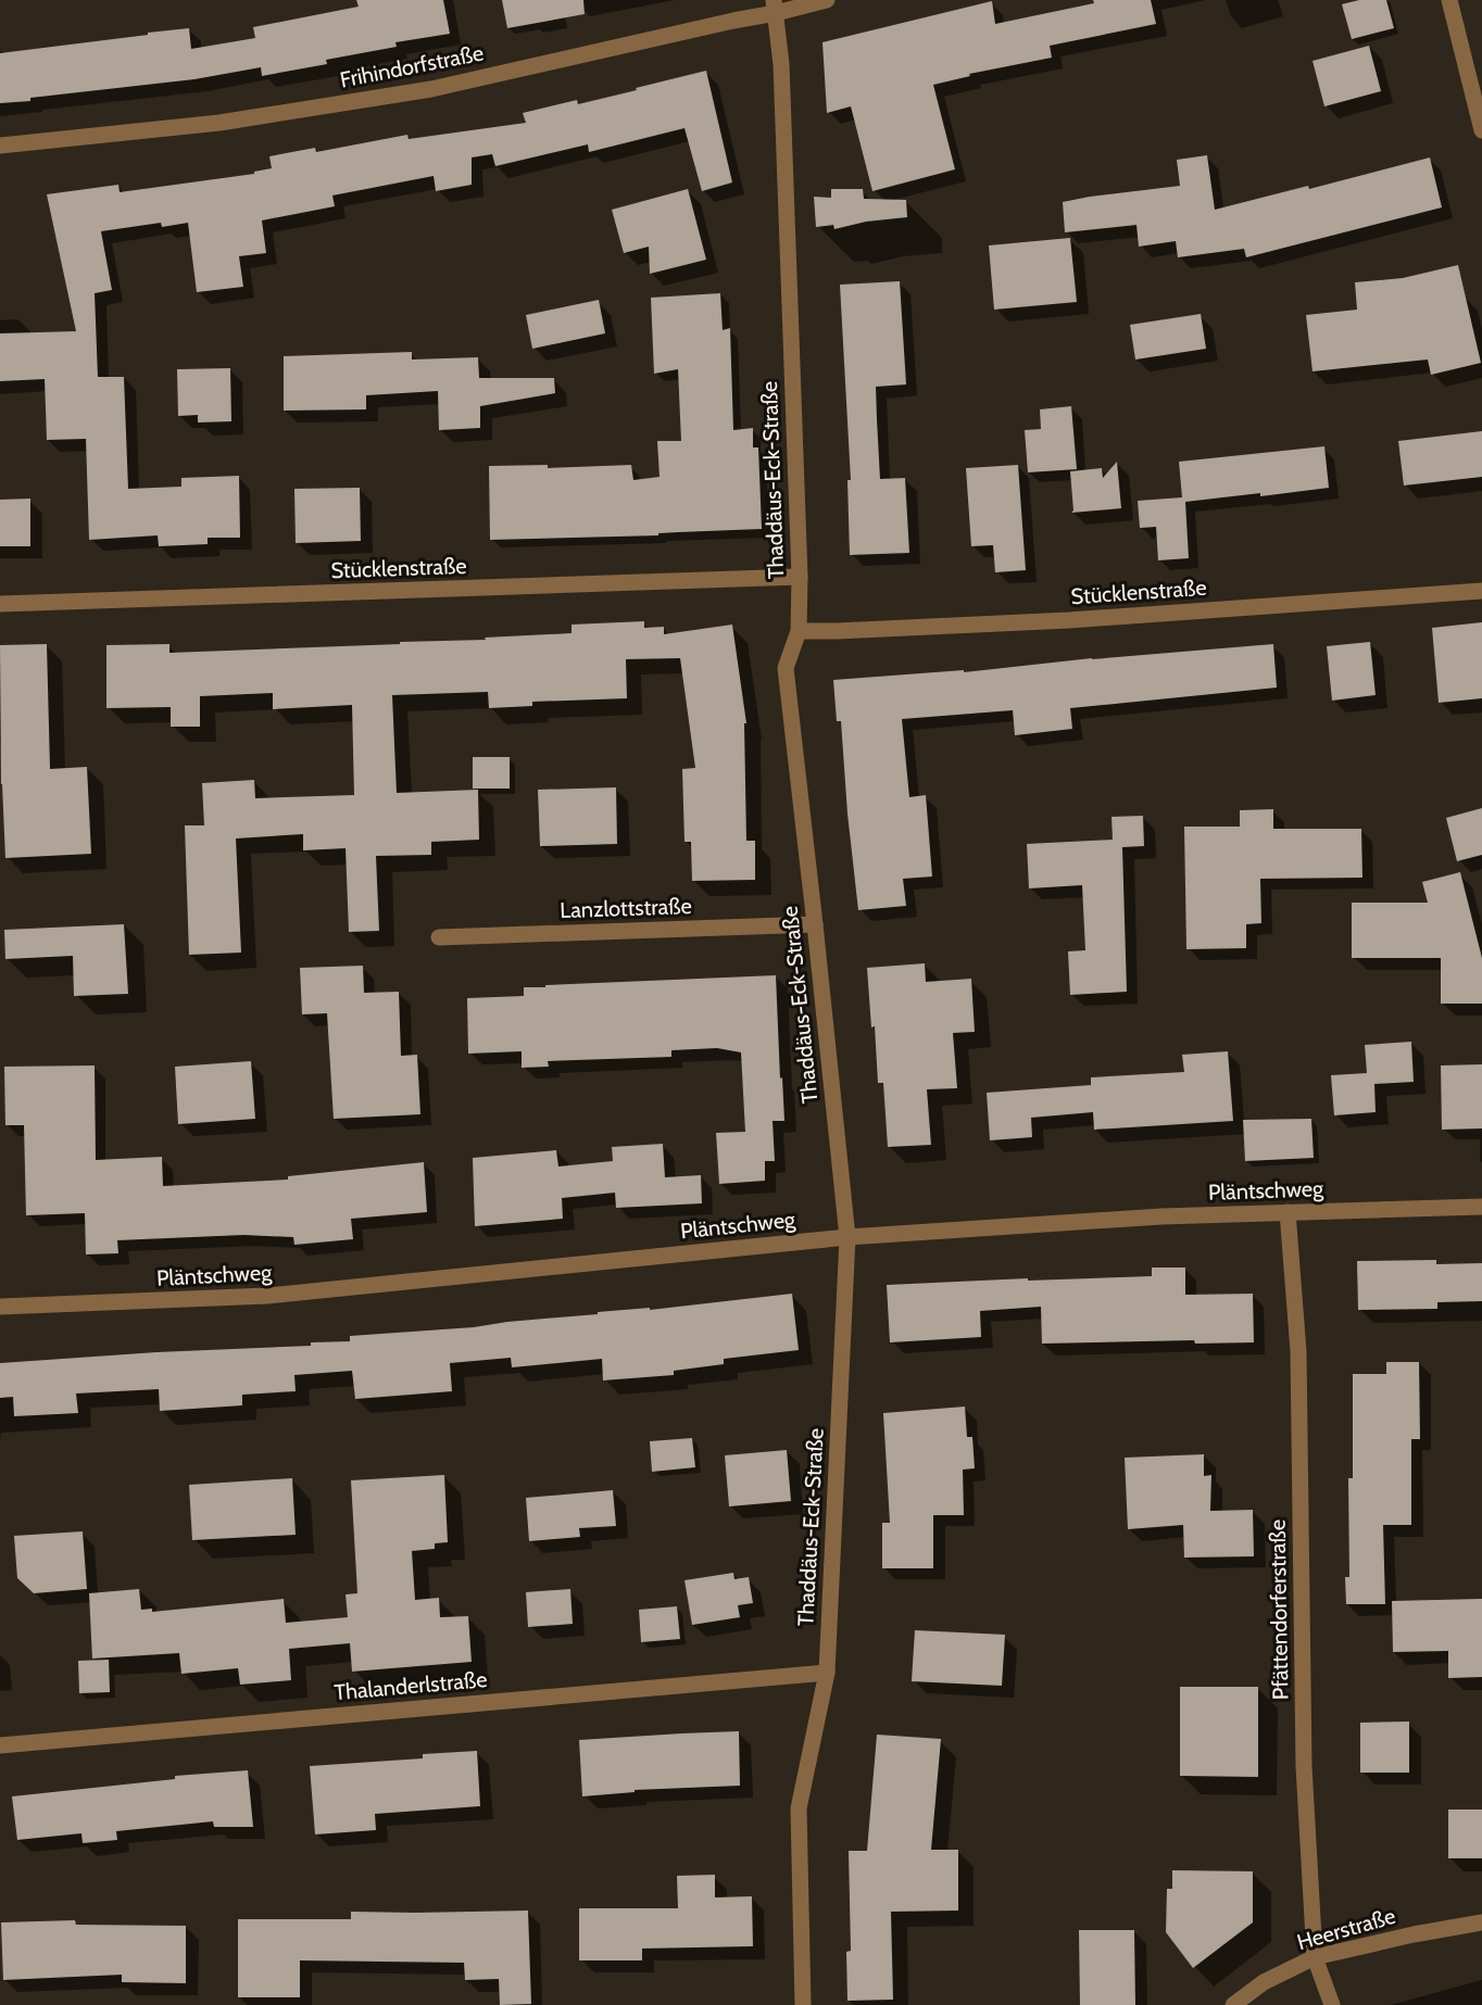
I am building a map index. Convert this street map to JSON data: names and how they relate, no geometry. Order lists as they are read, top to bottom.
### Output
{
  "streets": {
    "street": [
      "Frihindorfstraße",
      "Thaddäus-Eck-Straße",
      "Stücklenstraße",
      "Lanzlottstraße",
      "Pläntschweg",
      "Pfättendorferstraße",
      "Thalanderlstraße",
      "Heerstraße"
    ]
  },
  "crossings": [
    ["Frihindorfstraße", "Thaddäus-Eck-Straße"],
    ["Thaddäus-Eck-Straße", "Stücklenstraße"],
    ["Thaddäus-Eck-Straße", "Lanzlottstraße"],
    ["Thaddäus-Eck-Straße", "Pläntschweg"],
    ["Thaddäus-Eck-Straße", "Thalanderlstraße"],
    ["Pläntschweg", "Pfättendorferstraße"],
    ["Pfättendorferstraße", "Heerstraße"]
  ]
}
